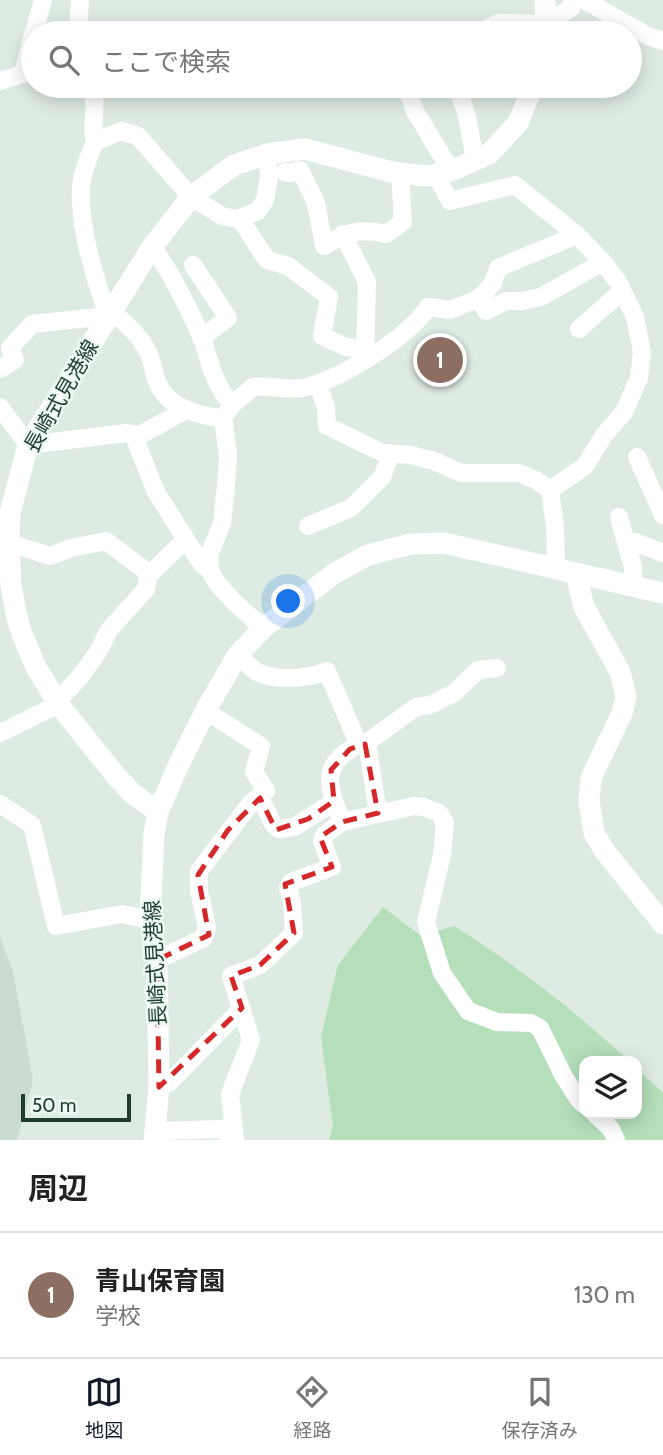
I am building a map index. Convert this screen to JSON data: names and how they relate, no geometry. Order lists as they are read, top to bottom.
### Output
{
  "streets": {
    "main road": ["長崎式見港線"]
  },
  "scale_bar": "50 m",
  "page": {
    "search": "ここで検索",
    "pins": "1",
    "scale": "50 m",
    "heading": "周辺",
    "list": [
      {
        "mark": "1",
        "name": "青山保育園",
        "note": "学校",
        "value": "130 m"
      }
    ],
    "nav": ["地図", "経路", "保存済み"]
  }
}
